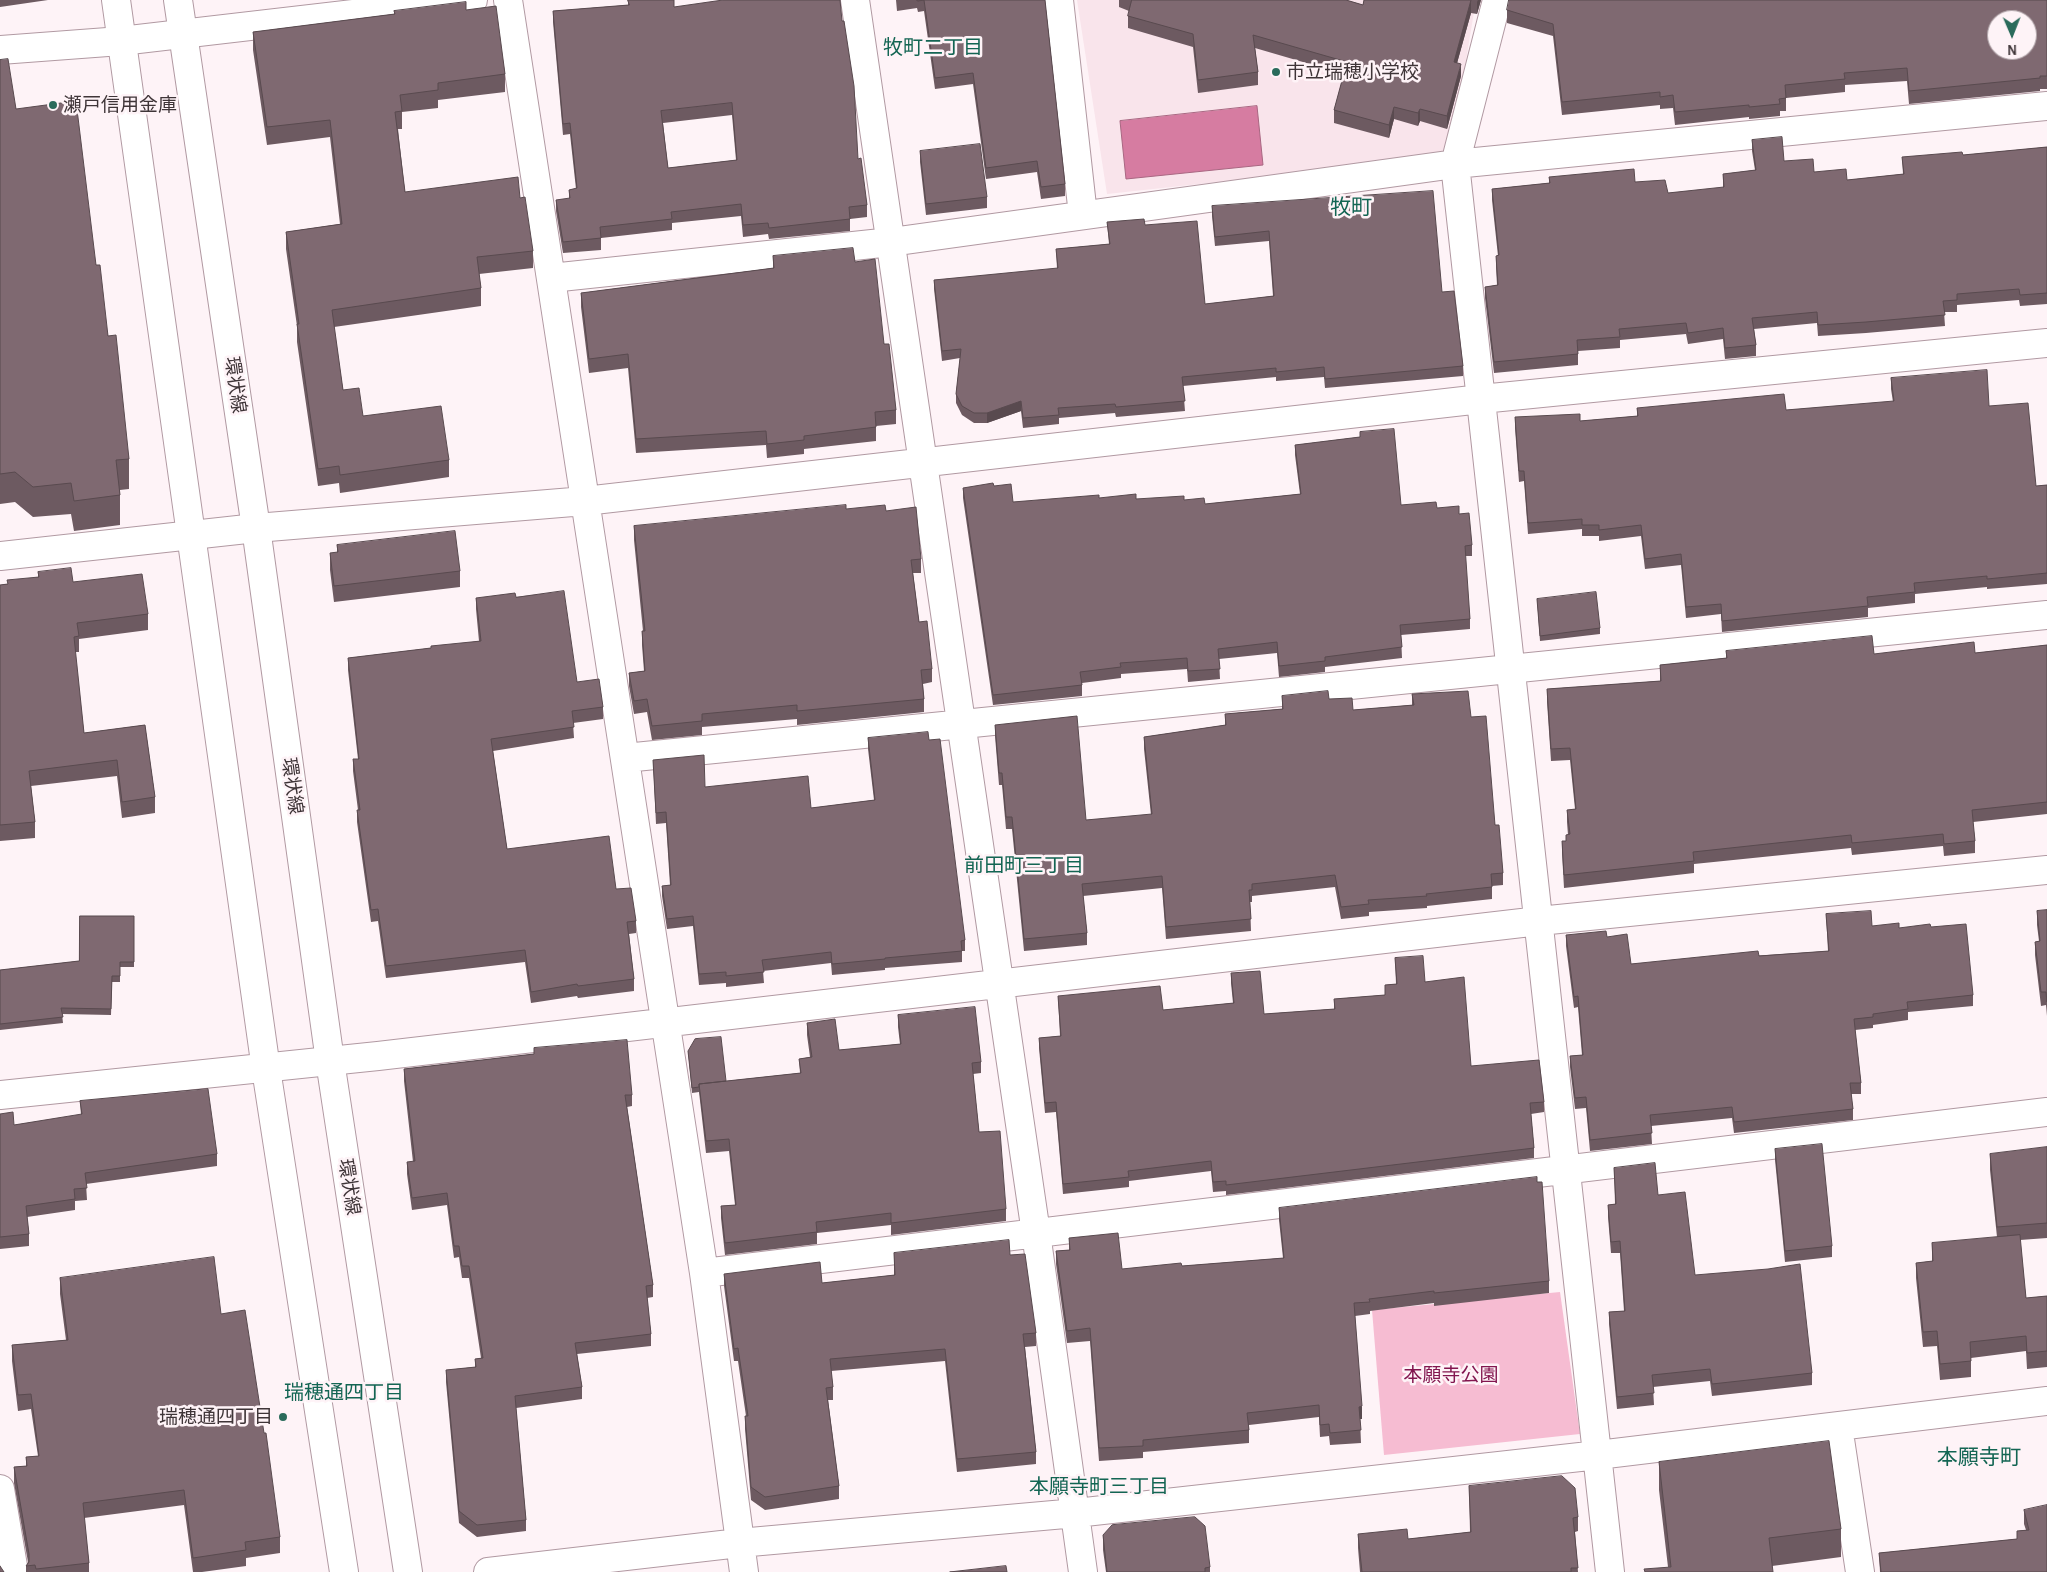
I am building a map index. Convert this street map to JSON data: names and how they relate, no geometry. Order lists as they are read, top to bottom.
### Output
{
  "streets": {
    "street": ["環状線"]
  },
  "districts": [
    "牧町二丁目",
    "牧町",
    "前田町三丁目",
    "瑞穂通四丁目",
    "本願寺町",
    "本願寺町三丁目"
  ],
  "parks": ["本願寺公園"],
  "places": ["市立瑞穂小学校", "瀬戸信用金庫", "瑞穂通四丁目"],
  "north": "bottom"
}
